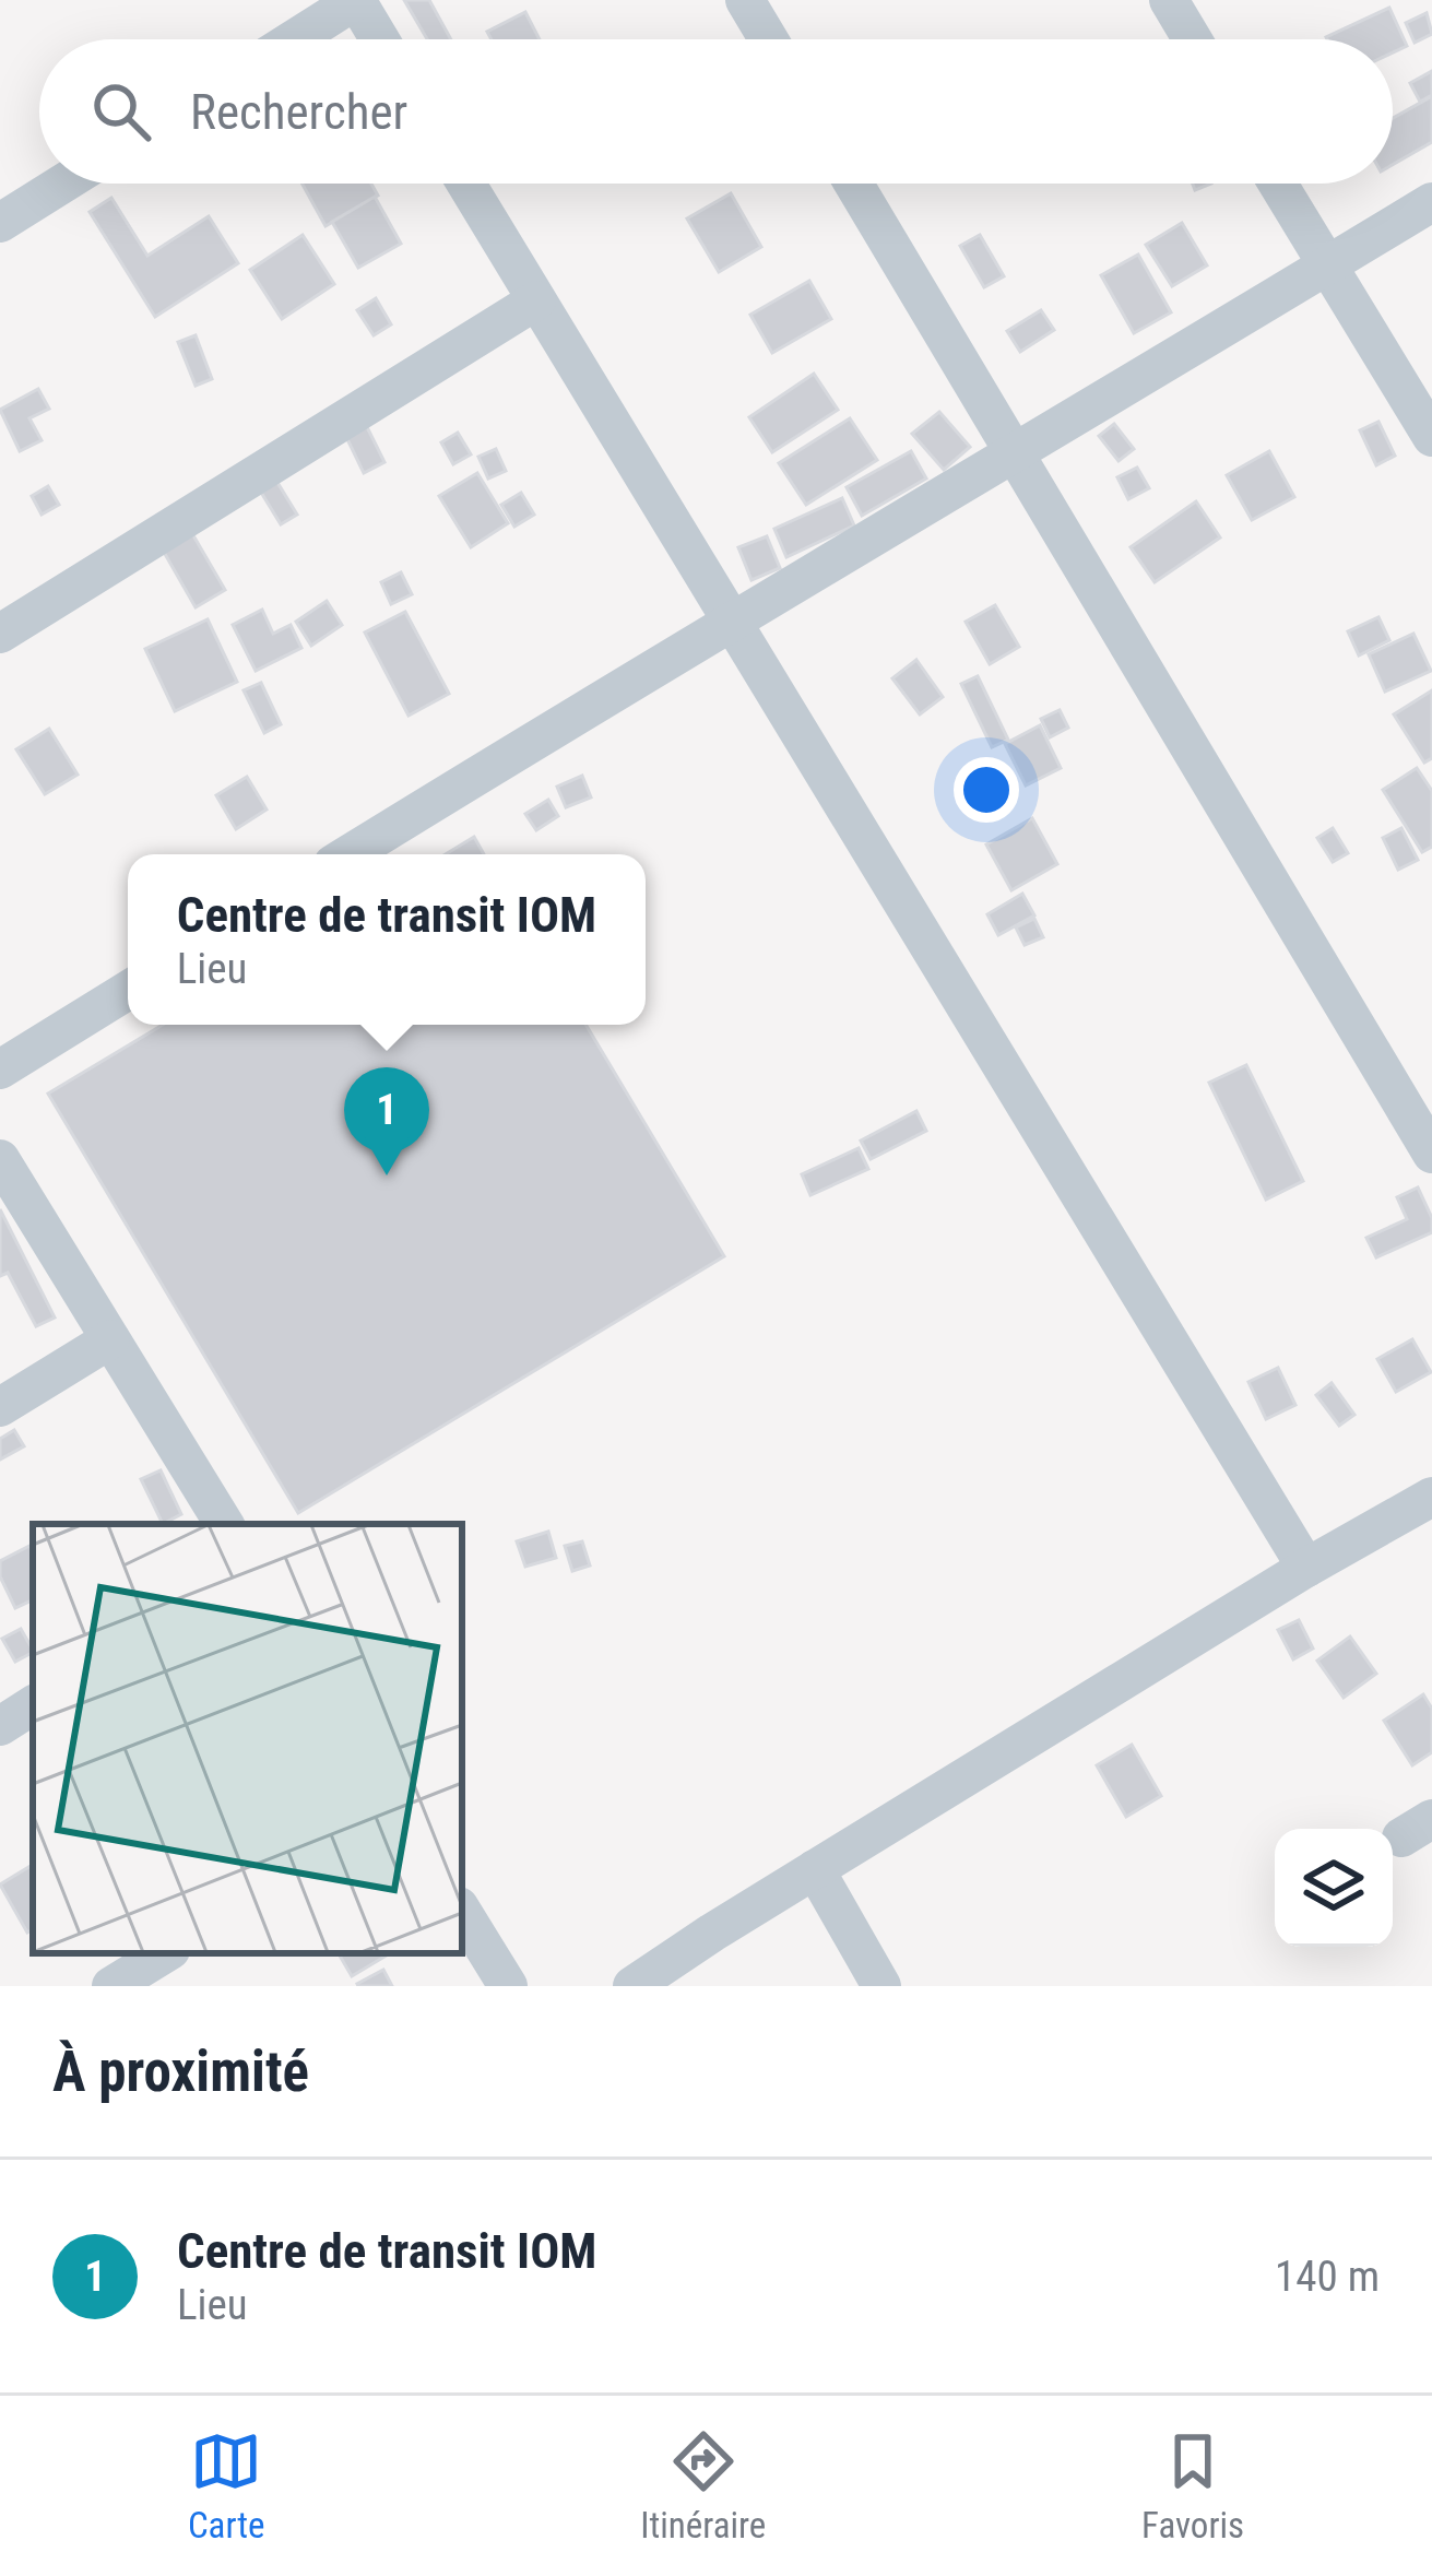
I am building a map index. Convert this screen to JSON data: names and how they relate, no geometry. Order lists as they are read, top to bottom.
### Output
{
  "page": {
    "search": "Rechercher",
    "popup": ["Centre de transit IOM", "Lieu"],
    "pins": "1",
    "heading": "À proximité",
    "list": [
      {
        "mark": "1",
        "name": "Centre de transit IOM",
        "note": "Lieu",
        "value": "140 m"
      }
    ],
    "nav": ["Carte", "Itinéraire", "Favoris"]
  }
}
